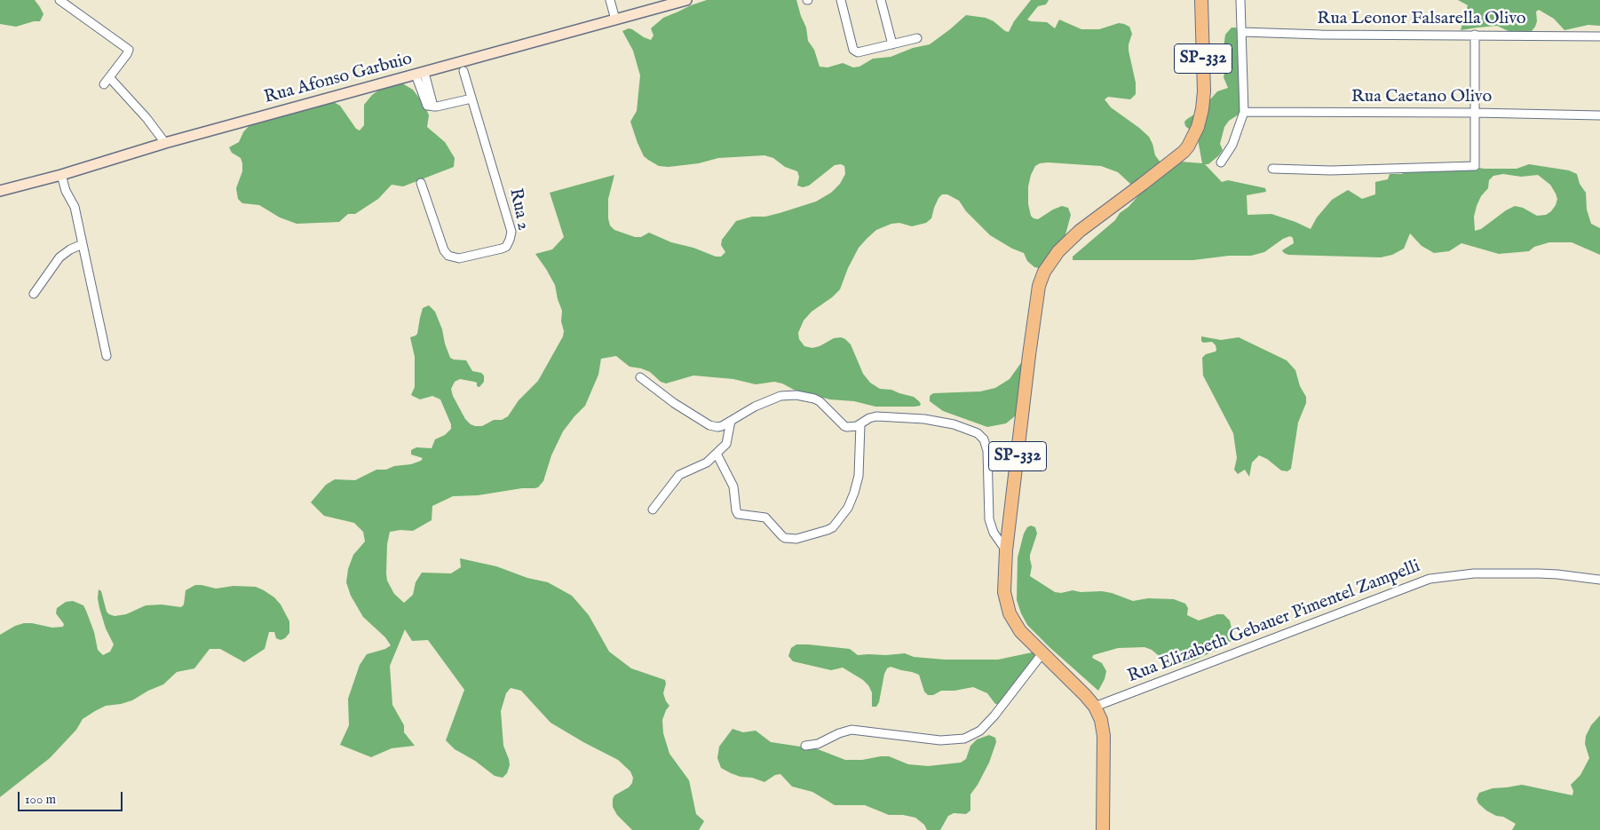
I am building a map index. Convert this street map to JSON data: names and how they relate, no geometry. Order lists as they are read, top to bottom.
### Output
{
  "streets": {
    "main road": ["SP-332"],
    "street": [
      "Rua Leonor Falsarella Olivo",
      "Rua Afonso Garbuio",
      "Rua Caetano Olivo",
      "Rua 2",
      "Rua Elizabeth Gebauer Pimentel Zampelli"
    ]
  },
  "crossings": [
    ["SP-332", "Rua Elizabeth Gebauer Pimentel Zampelli"]
  ],
  "scale_bar": "100 m"
}
